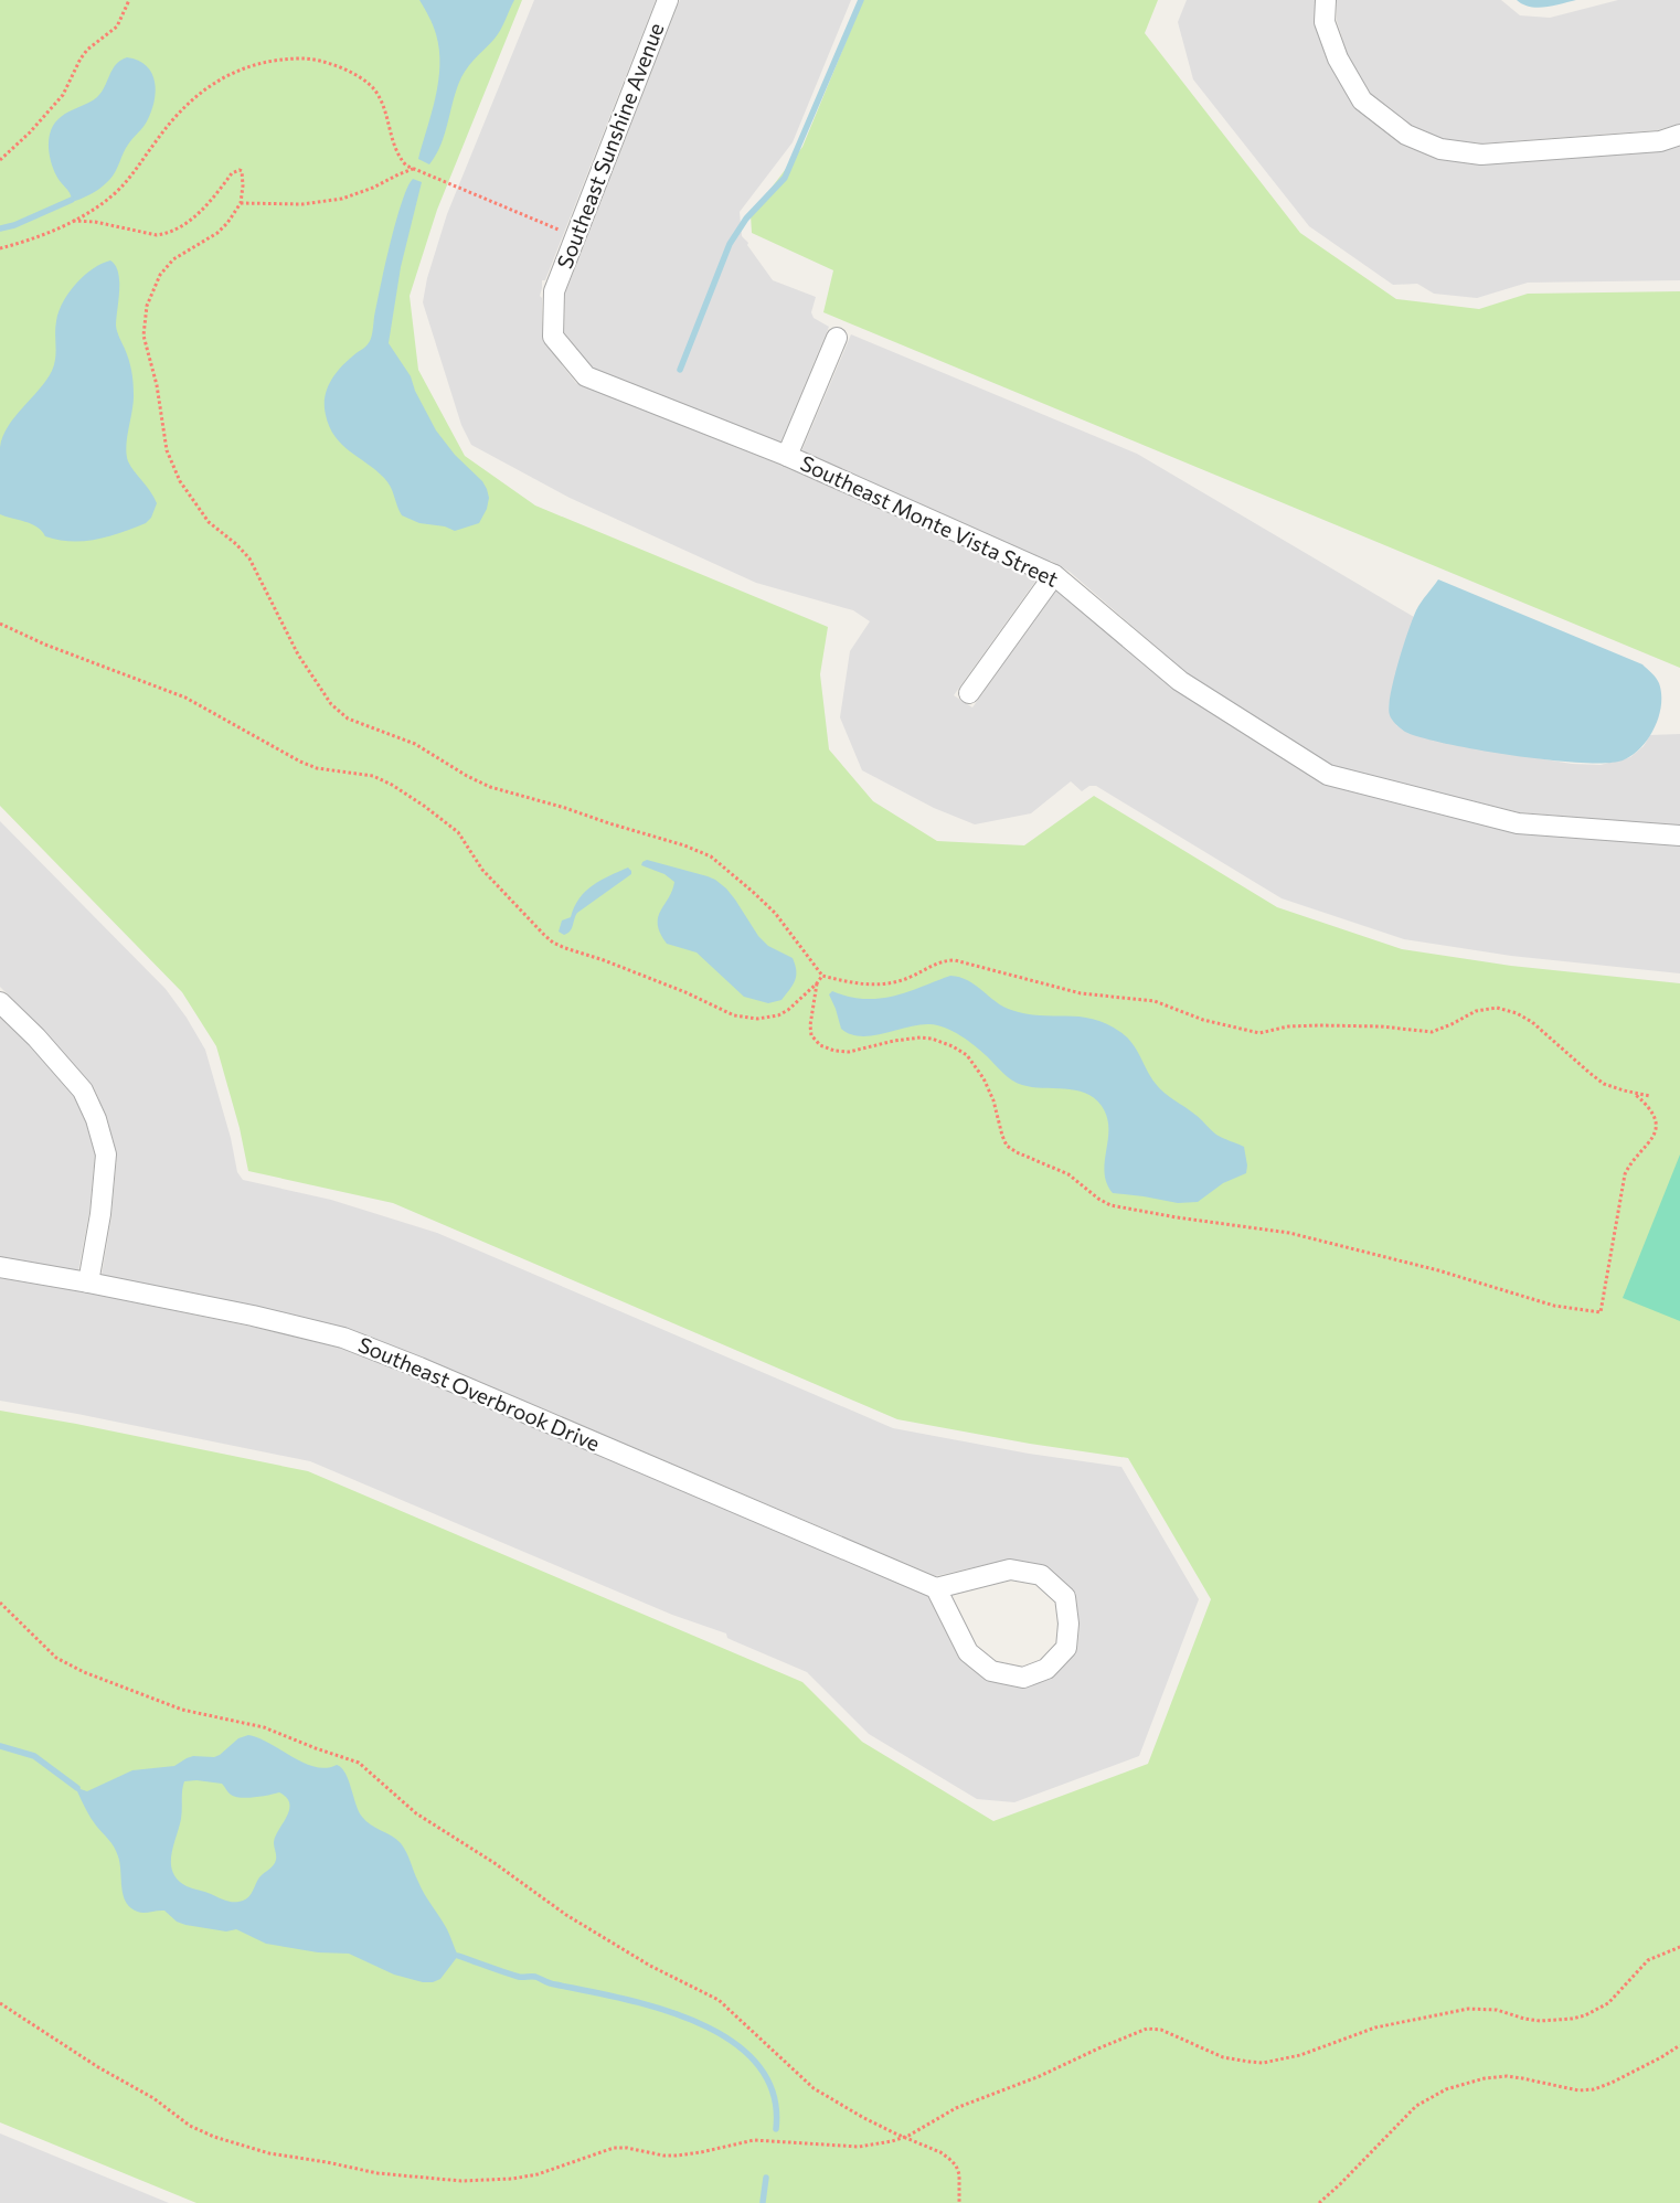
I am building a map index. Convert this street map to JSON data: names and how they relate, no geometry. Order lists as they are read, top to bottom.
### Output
{
  "streets": {
    "street": ["Southeast Sunshine Avenue", "Southeast Monte Vista Street", "Southeast Overbrook Drive"]
  },
  "crossings": [
    ["Southeast Sunshine Avenue", "Southeast Monte Vista Street"]
  ]
}
